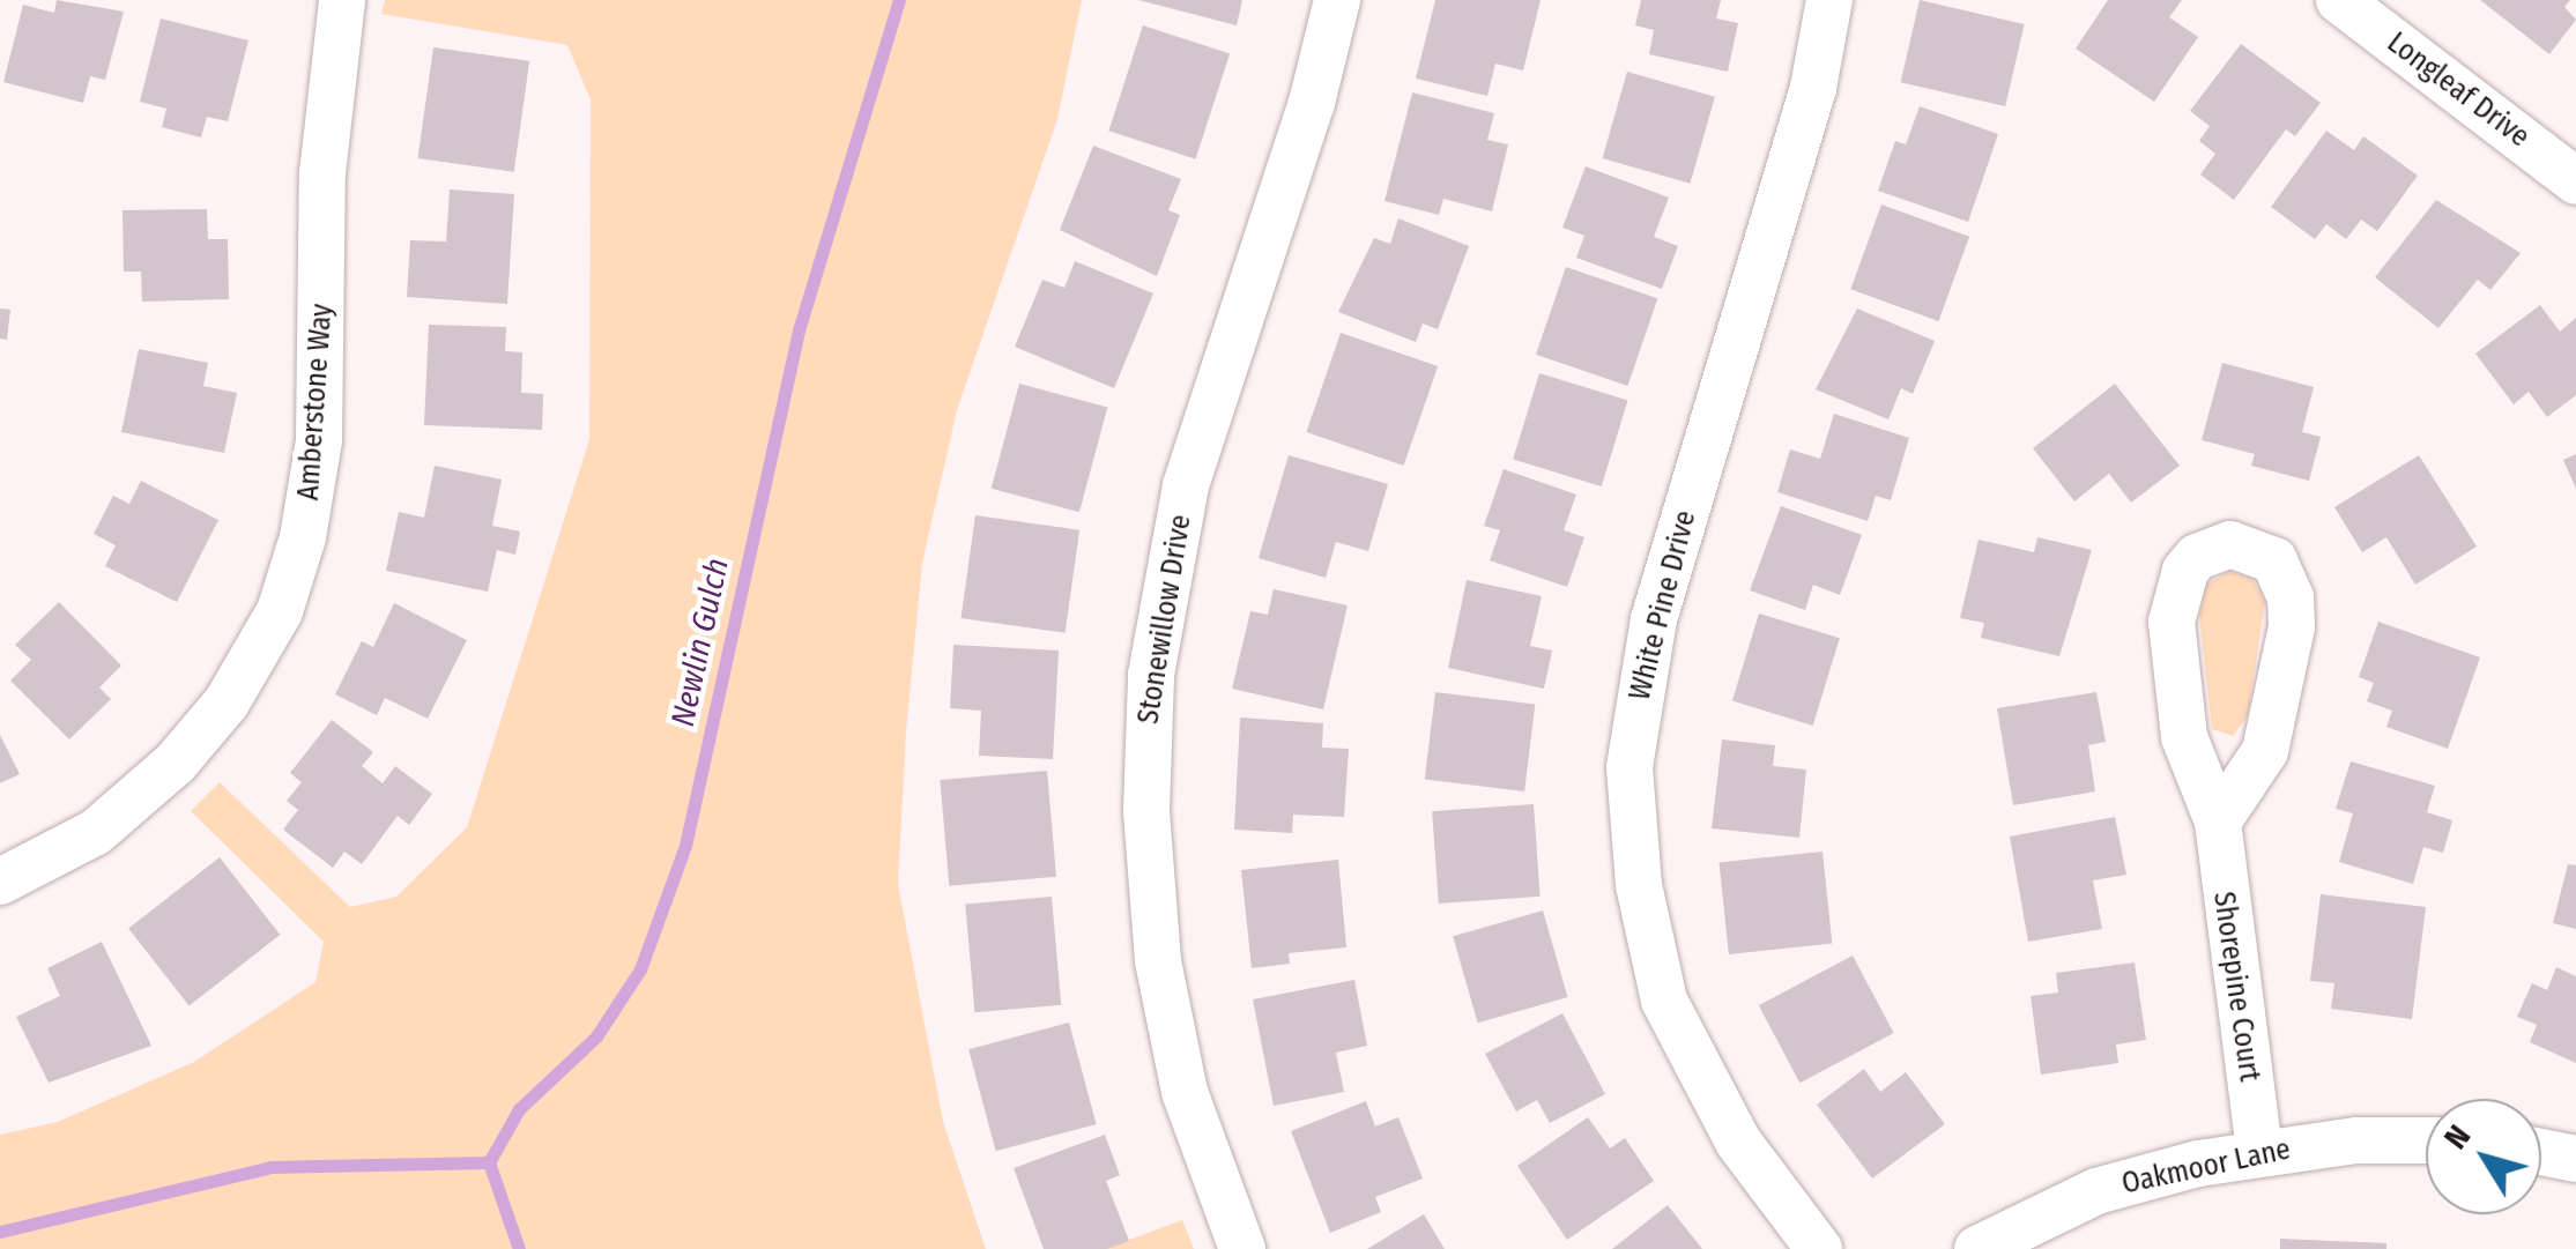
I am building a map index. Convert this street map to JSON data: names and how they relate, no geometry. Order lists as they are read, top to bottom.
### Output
{
  "streets": {
    "street": [
      "Longleaf Drive",
      "Amberstone Way",
      "White Pine Drive",
      "Stonewillow Drive",
      "Shorepine Court",
      "Oakmoor Lane"
    ]
  },
  "crossings": [
    ["Shorepine Court", "Oakmoor Lane"]
  ],
  "water": ["Newlin Gulch"],
  "north": "top left"
}
